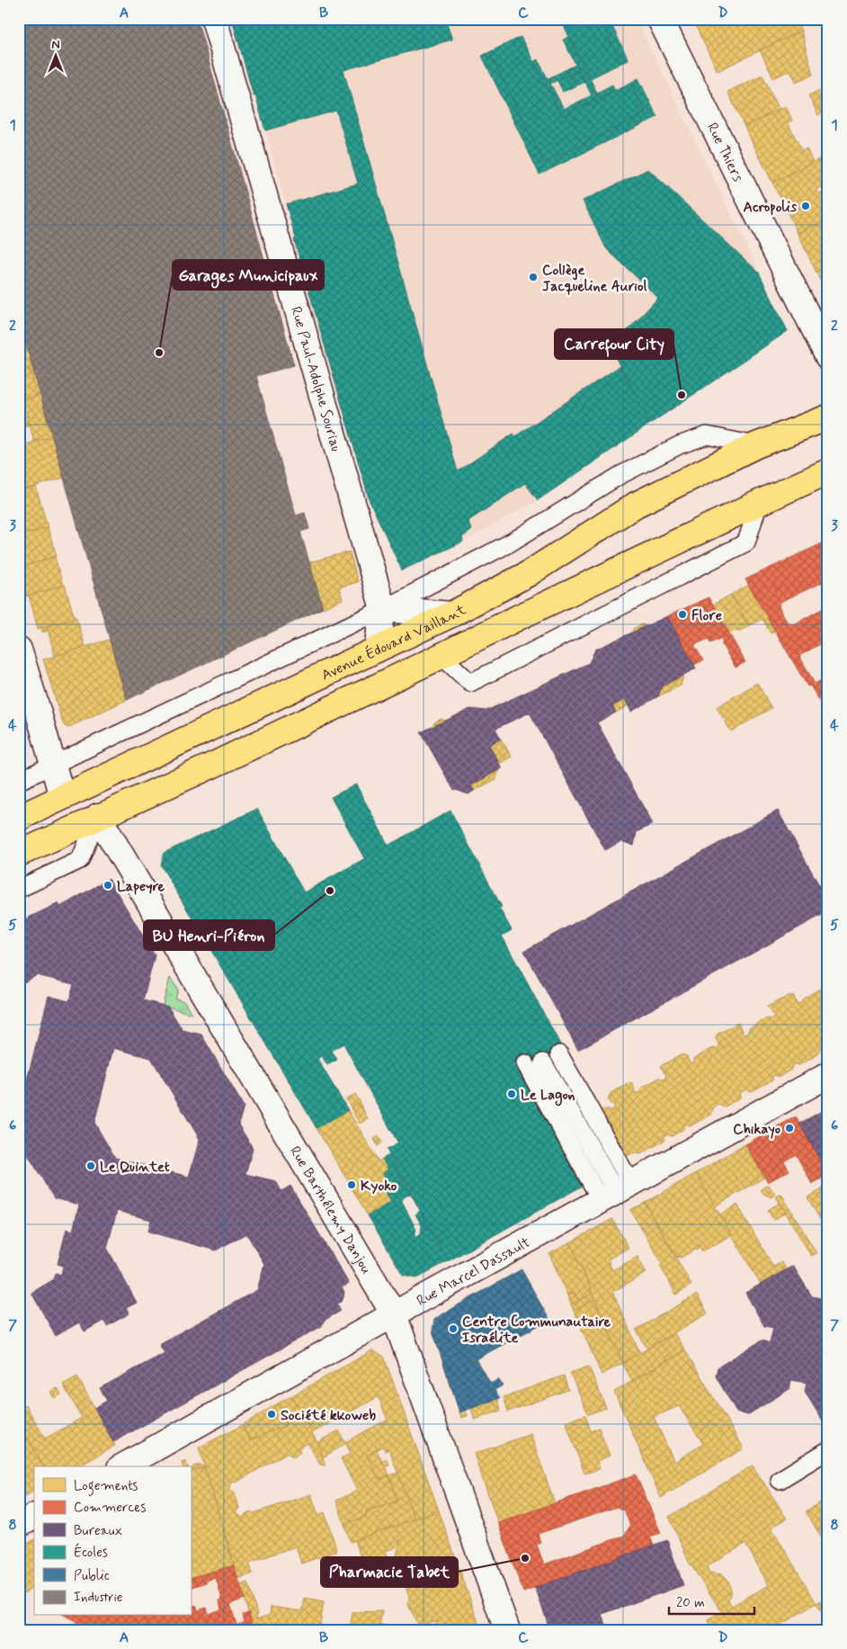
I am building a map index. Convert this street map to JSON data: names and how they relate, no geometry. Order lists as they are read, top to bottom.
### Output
{
  "streets": {
    "main road": ["Avenue Édouard Vaillant"],
    "street": [
      "Rue Thiers",
      "Rue Paul-Adolphe Souriau",
      "Rue Barthélemy Danjou",
      "Rue Marcel Dassault"
    ]
  },
  "crossings": [
    ["Rue Paul-Adolphe Souriau", "Avenue Édouard Vaillant"],
    ["Rue Barthélemy Danjou", "Rue Marcel Dassault"]
  ],
  "places": [
    "Acropolis",
    "Collège Jacqueline Auriol",
    "Garages Municipaux",
    "Carrefour City",
    "Flore",
    "Lapeyre",
    "BU Henri-Piéron",
    "Le Lagon",
    "Chikayo",
    "Le Quintet",
    "Kyoko",
    "Centre Communautaire Israélite",
    "Société kkoweb",
    "Pharmacie Tabet"
  ],
  "legend": [
    "Logements",
    "Commerces",
    "Bureaux",
    "Écoles",
    "Public",
    "Industrie"
  ],
  "scale_bar": "20 m",
  "north": "top",
  "grid": {
    "columns": [
      "A",
      "B",
      "C",
      "D"
    ],
    "rows": [
      "1",
      "2",
      "3",
      "4",
      "5",
      "6",
      "7",
      "8"
    ]
  }
}
